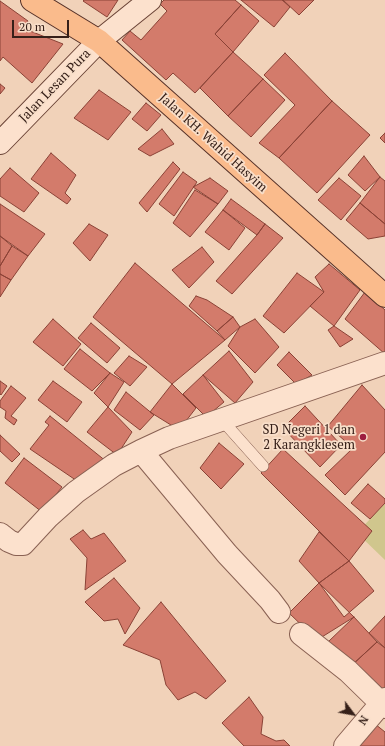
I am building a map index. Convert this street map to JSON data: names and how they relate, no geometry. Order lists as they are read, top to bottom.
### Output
{
  "streets": {
    "main road": ["Jalan KH. Wahid Hasyim"],
    "street": ["Jalan Lesan Pura"]
  },
  "crossings": [
    ["Jalan Lesan Pura", "Jalan KH. Wahid Hasyim"]
  ],
  "places": ["SD Negeri 1 dan 2 Karangklesem"],
  "scale_bar": "20 m",
  "north": "bottom right"
}
